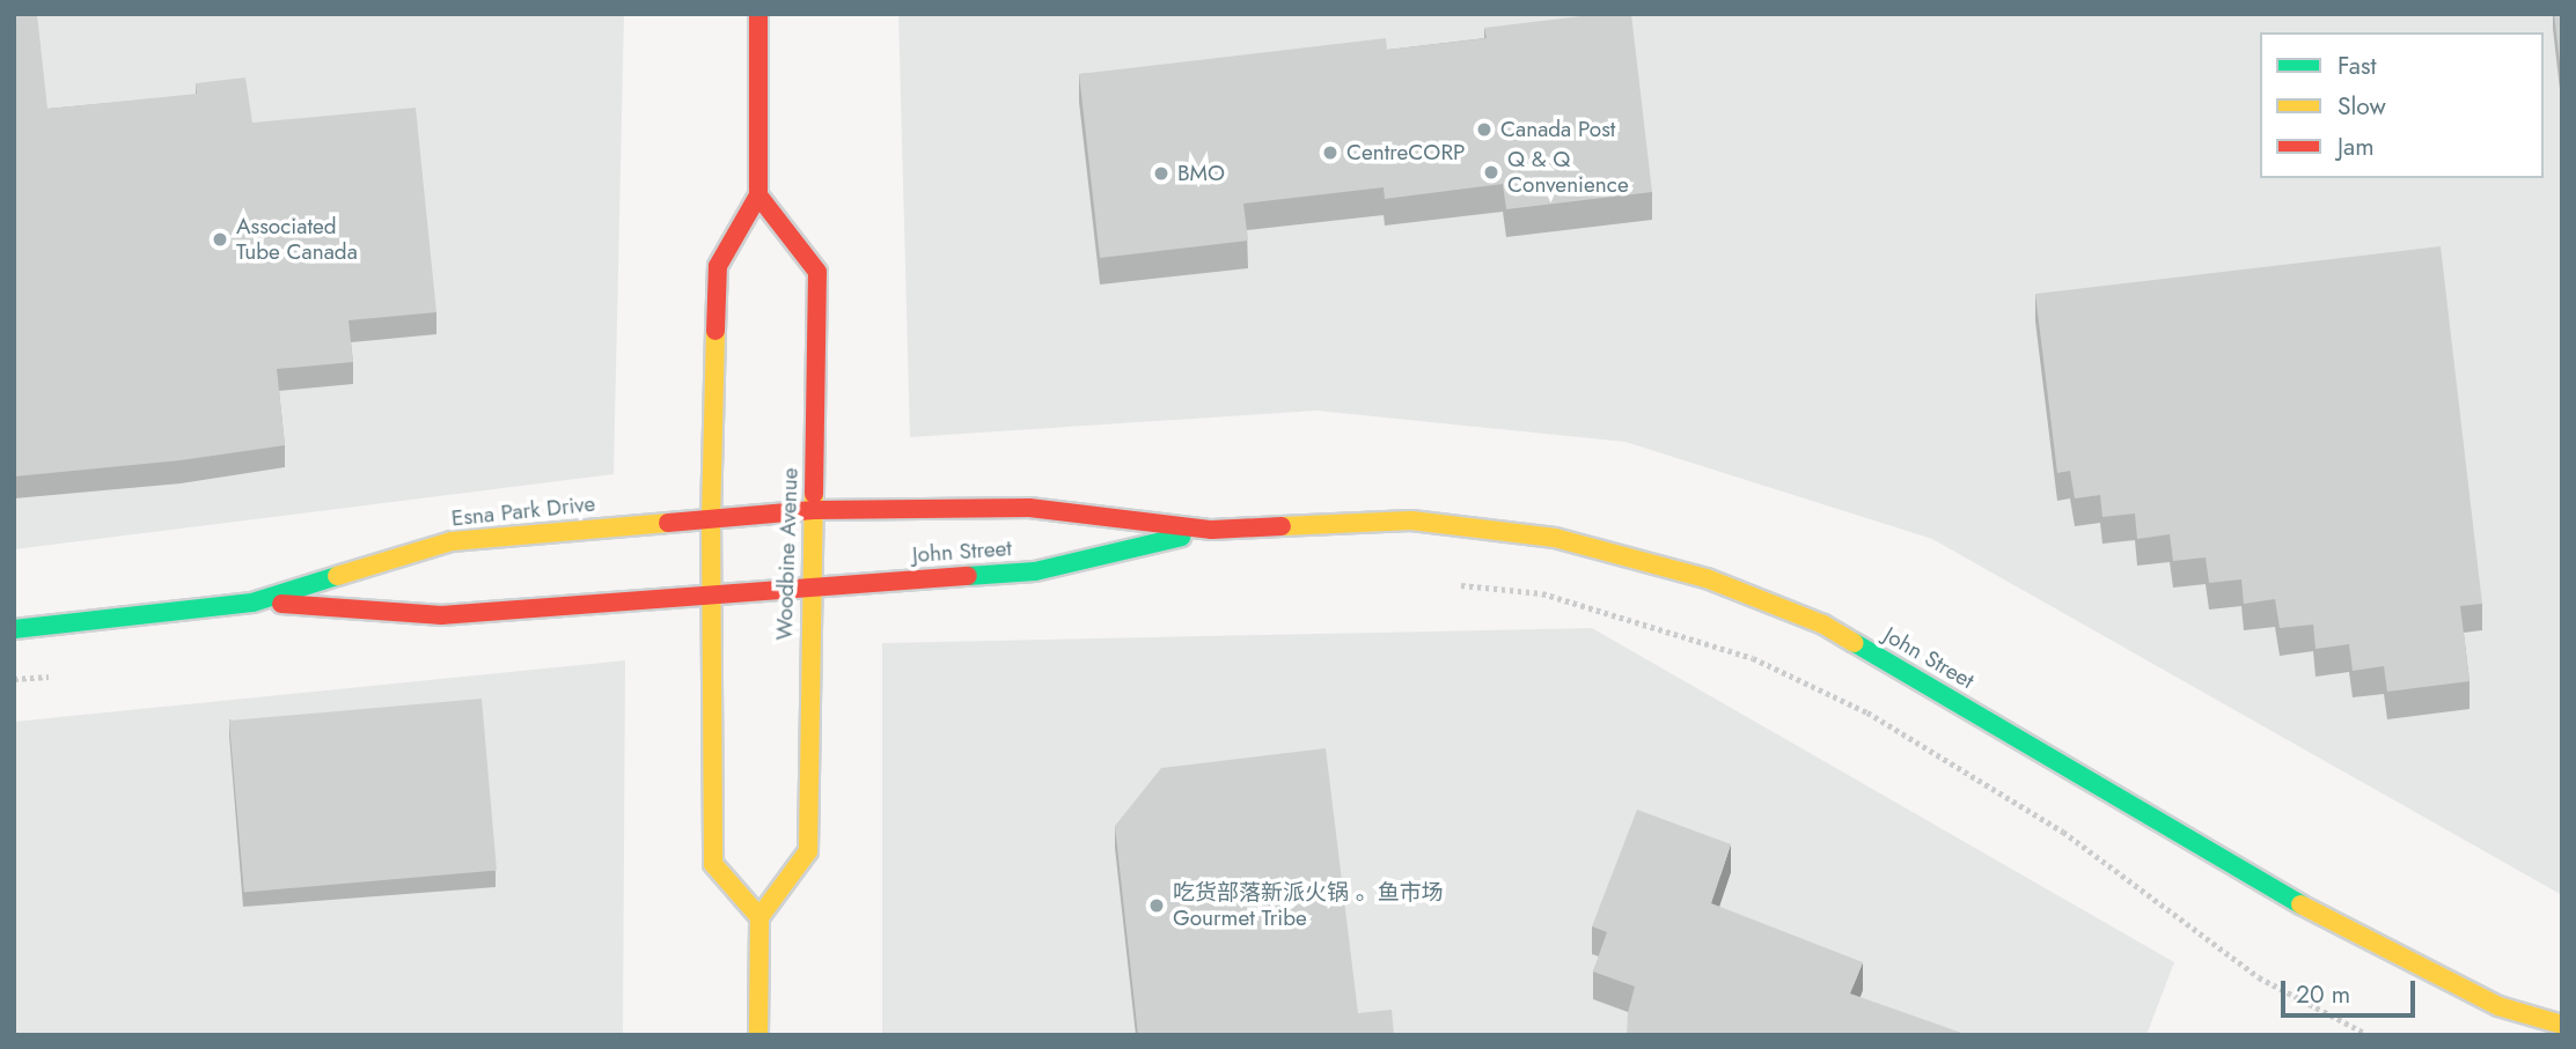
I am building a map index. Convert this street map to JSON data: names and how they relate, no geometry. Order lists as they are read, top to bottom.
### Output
{
  "streets": {
    "main road": ["Esna Park Drive", "John Street", "Woodbine Avenue"]
  },
  "crossings": [
    ["Esna Park Drive", "John Street"],
    ["John Street", "Woodbine Avenue"]
  ],
  "places": [
    "Canada Post",
    "CentreCORP",
    "Q & Q Convenience",
    "BMO",
    "Associated Tube Canada",
    "吃货部落新派火锅 。鱼市场 Gourmet Tribe"
  ],
  "legend": ["Fast", "Slow", "Jam"],
  "scale_bar": "20 m"
}
